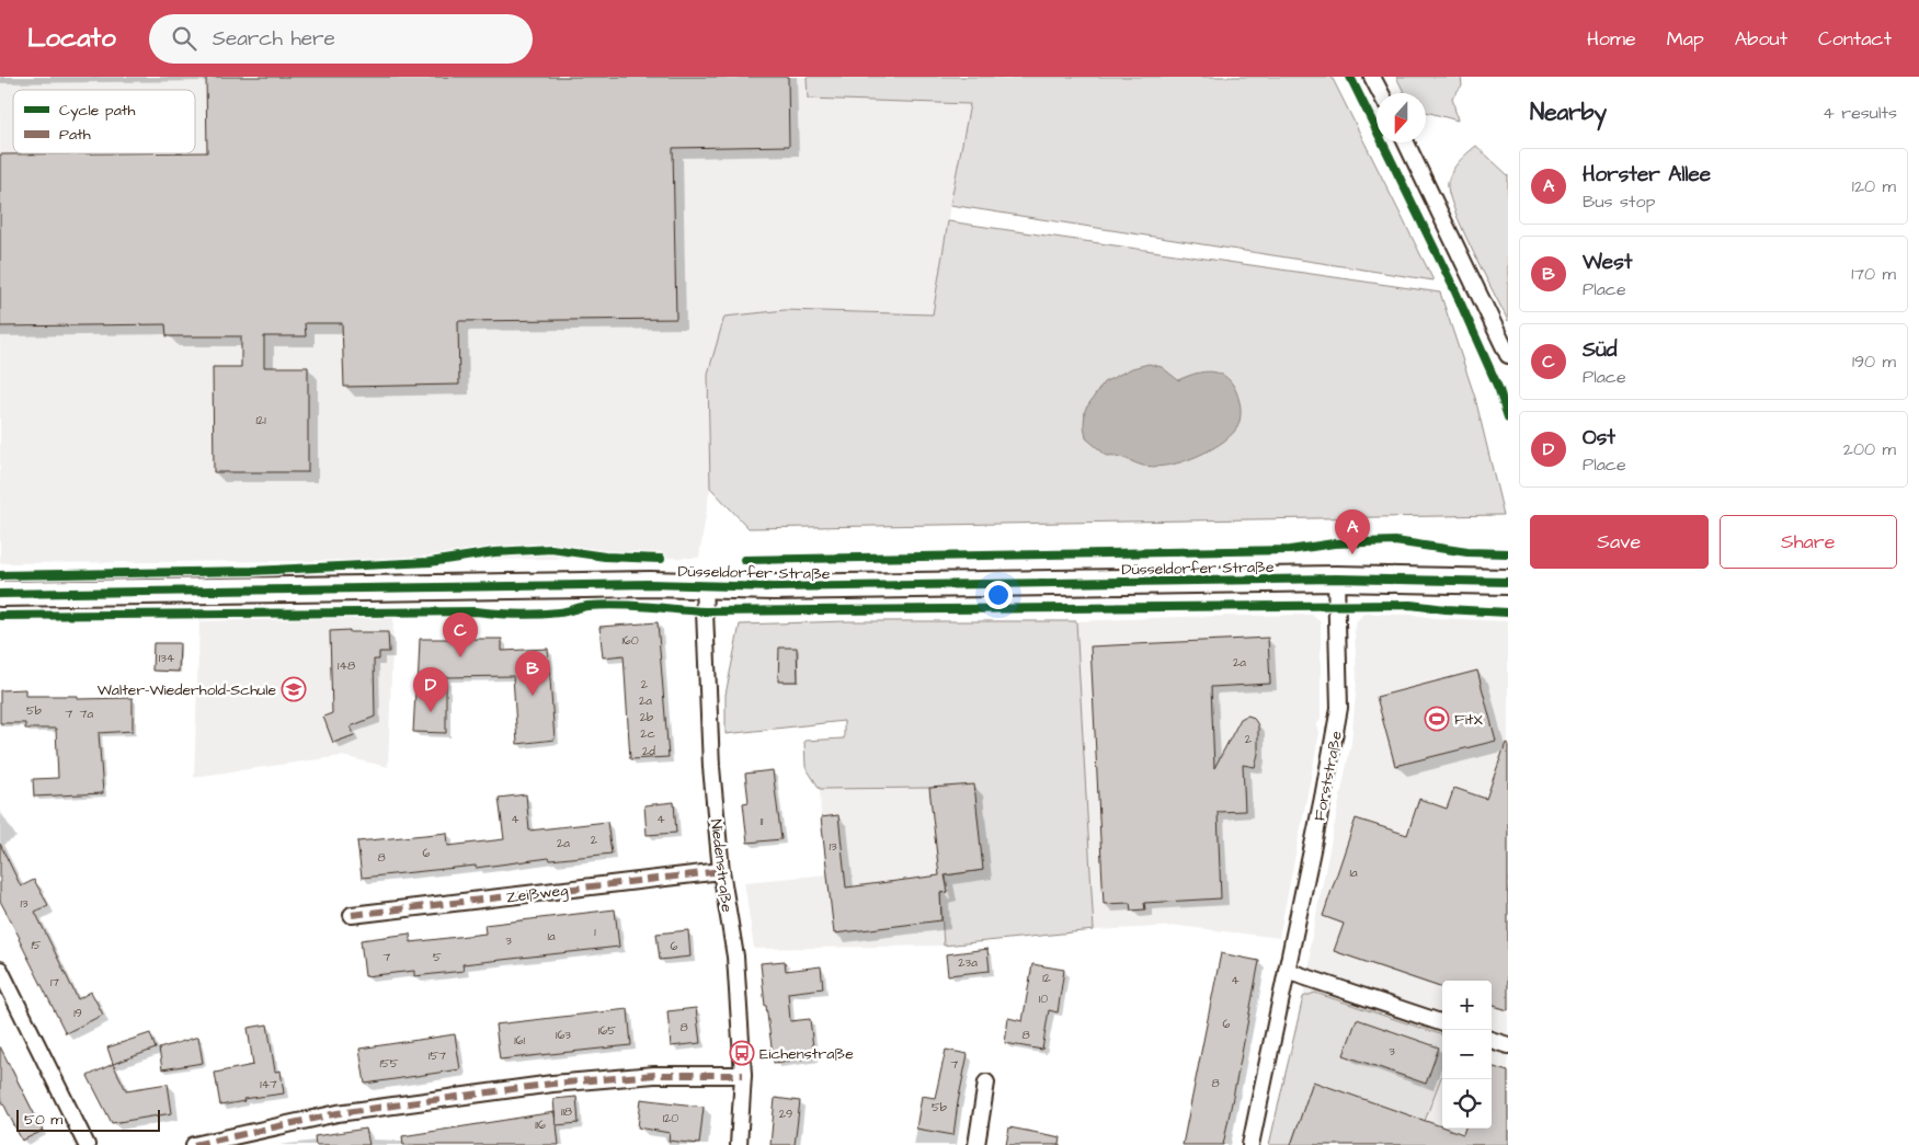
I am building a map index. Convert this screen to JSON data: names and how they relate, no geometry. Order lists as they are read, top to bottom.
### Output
{
  "streets": {
    "main road": ["Düsseldorfer Straße"],
    "street": ["Forststraße", "Niedenstraße", "Zeißweg"]
  },
  "crossings": [
    ["Düsseldorfer Straße", "Forststraße"],
    ["Düsseldorfer Straße", "Niedenstraße"],
    ["Niedenstraße", "Zeißweg"]
  ],
  "places": {
    "school or university": ["Walter-Wiederhold-Schule"],
    "sports": ["FitX"],
    "bus stop": ["Eichenstraße"]
  },
  "house_numbers": [
    "121",
    "160",
    "134",
    "2a",
    "148",
    "2",
    "2a",
    "5b",
    "7",
    "7a",
    "2b",
    "2c",
    "2",
    "2d",
    "4",
    "4",
    "11",
    "2",
    "2a",
    "13",
    "6",
    "8",
    "1a",
    "13",
    "1",
    "1a",
    "3",
    "15",
    "6",
    "7",
    "5",
    "23a",
    "12",
    "4",
    "17",
    "10",
    "19",
    "6",
    "8",
    "165",
    "163",
    "8",
    "161",
    "3",
    "157",
    "155",
    "7",
    "8",
    "147",
    "5b",
    "118",
    "29",
    "120",
    "116"
  ],
  "legend": ["Cycle path", "Path"],
  "scale_bar": "50 m",
  "north": "bottom",
  "page": {
    "header": "Locato",
    "search": "Search here",
    "nav": [
      "Home",
      "Map",
      "About",
      "Contact"
    ],
    "heading": ["Nearby", "4 results"],
    "list": [
      {
        "mark": "A",
        "name": "Horster Allee",
        "note": "Bus stop",
        "value": "120 m"
      },
      {
        "mark": "B",
        "name": "West",
        "note": "Place",
        "value": "170 m"
      },
      {
        "mark": "C",
        "name": "Süd",
        "note": "Place",
        "value": "190 m"
      },
      {
        "mark": "D",
        "name": "Ost",
        "note": "Place",
        "value": "200 m"
      }
    ],
    "buttons": ["Save", "Share"],
    "pins": [
      "A",
      "C",
      "B",
      "D"
    ],
    "map_buttons": ["+", "−"],
    "scale": "50 m"
  }
}
